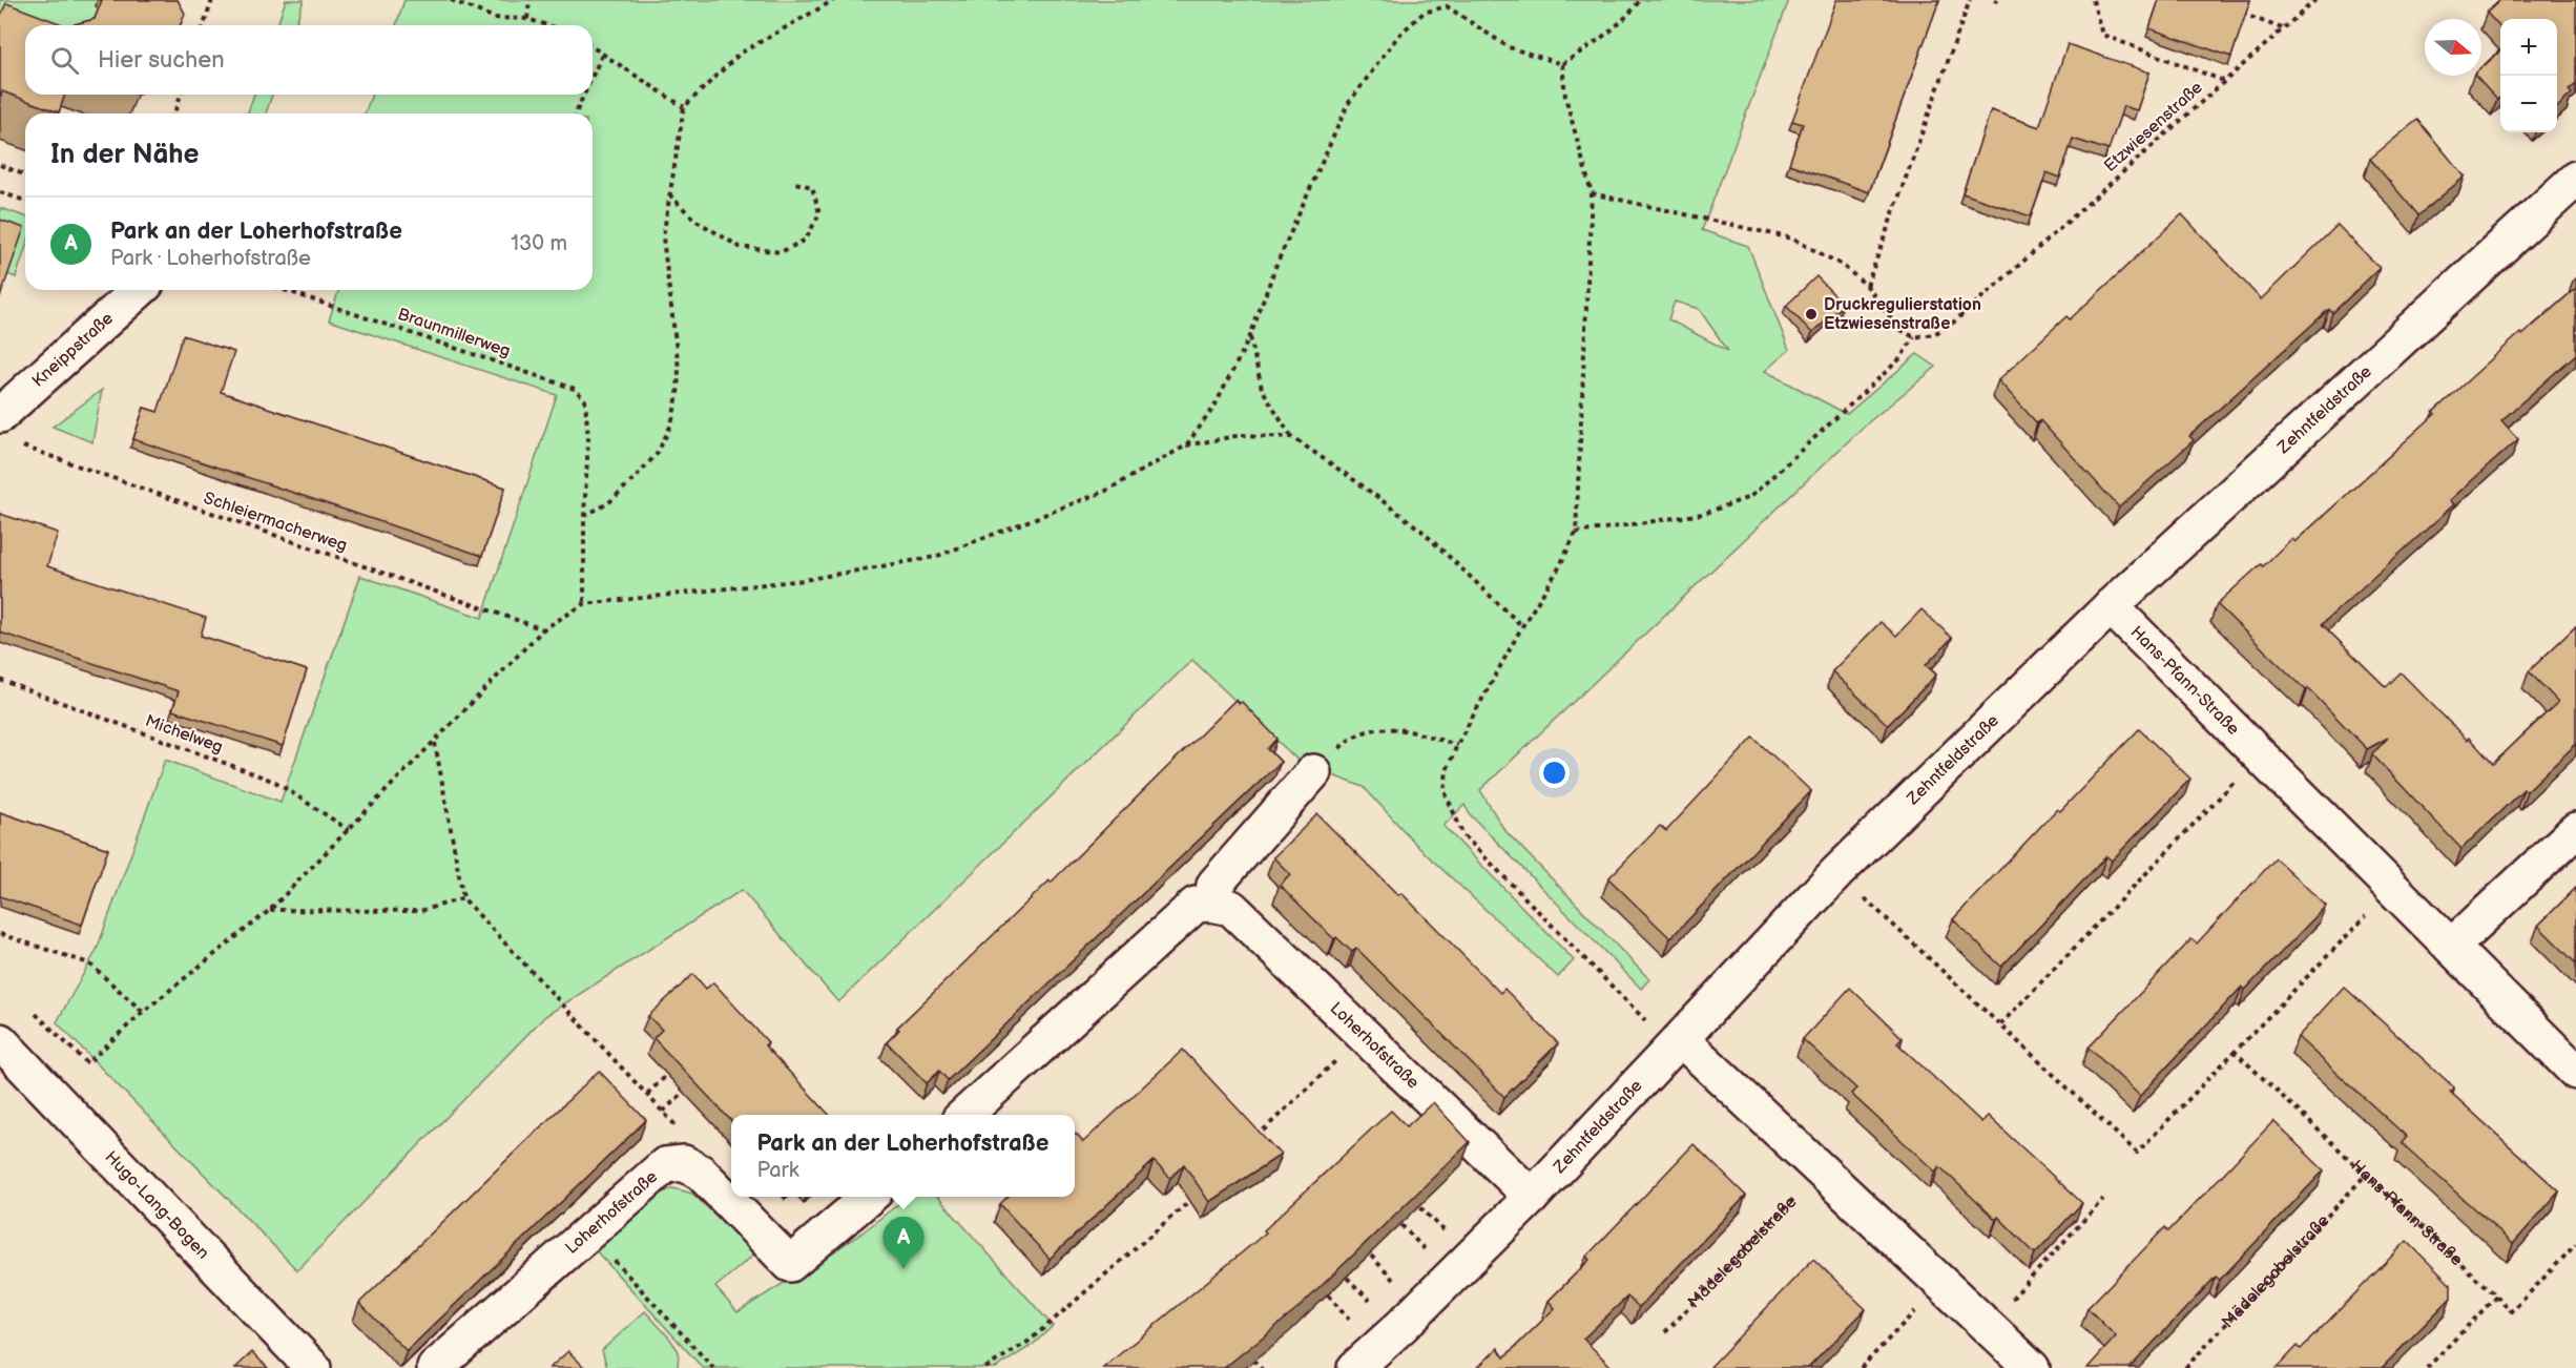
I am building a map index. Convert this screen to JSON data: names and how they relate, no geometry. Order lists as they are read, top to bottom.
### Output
{
  "streets": {
    "street": [
      "Kneippstraße",
      "Zehntfeldstraße",
      "Hans-Pfann-Straße",
      "Loherhofstraße",
      "Hugo-Lang-Bogen"
    ],
    "path": [
      "Etzwiesenstraße",
      "Braunmillerweg",
      "Schleiermacherweg",
      "Michelweg",
      "Mädelegabelstraße"
    ]
  },
  "crossings": [
    ["Zehntfeldstraße", "Hans-Pfann-Straße"],
    ["Zehntfeldstraße", "Loherhofstraße"],
    ["Hans-Pfann-Straße", "Mädelegabelstraße"]
  ],
  "places": ["Druckregulierstation Etzwiesenstraße"],
  "north": "right",
  "page": {
    "map_buttons": ["+", "−"],
    "search": "Hier suchen",
    "heading": "In der Nähe",
    "list": [
      {
        "mark": "A",
        "name": "Park an der Loherhofstraße",
        "note": "Park · Loherhofstraße",
        "value": "130 m"
      }
    ],
    "popup": ["Park an der Loherhofstraße", "Park"],
    "pins": "A"
  }
}
